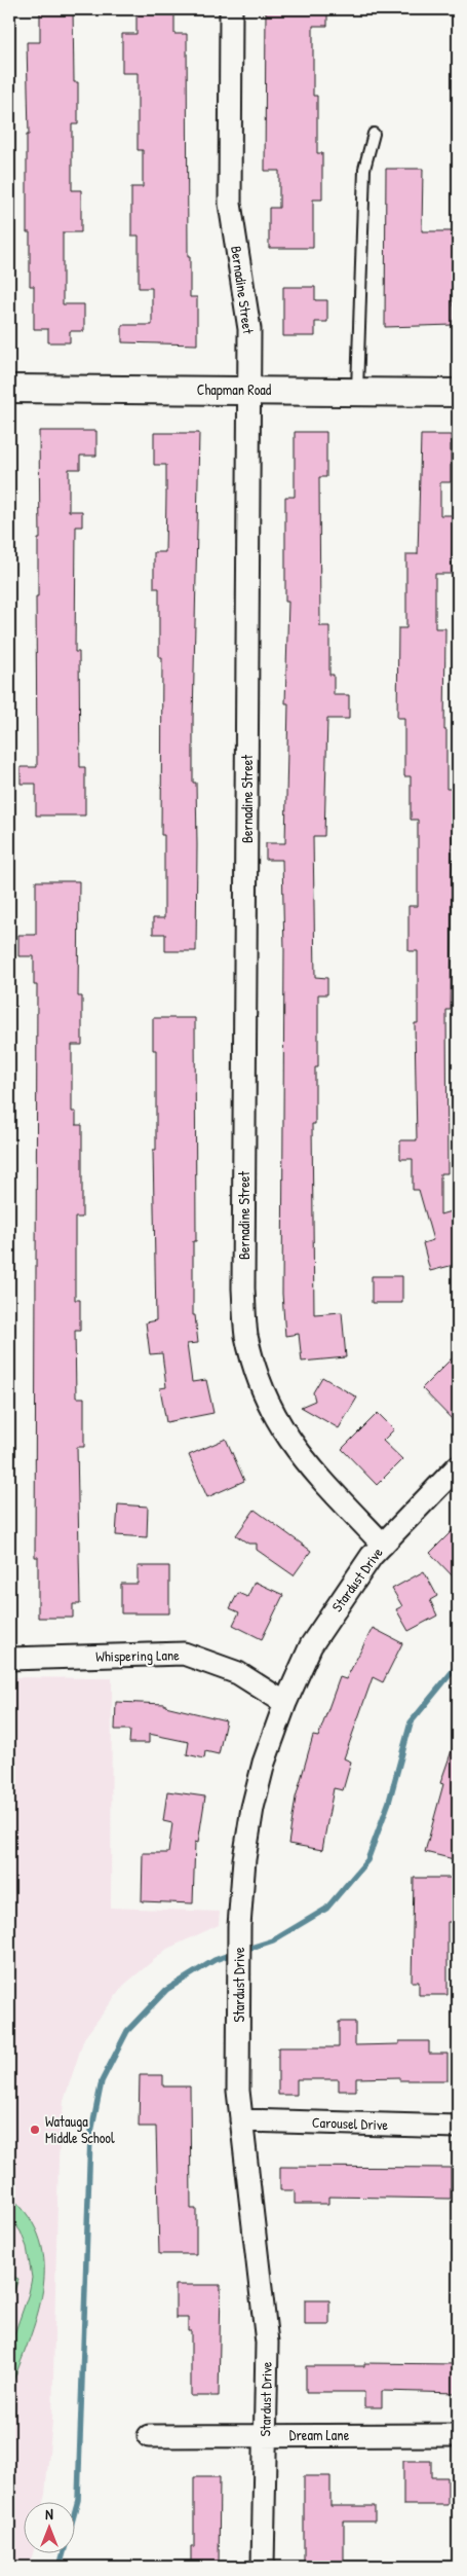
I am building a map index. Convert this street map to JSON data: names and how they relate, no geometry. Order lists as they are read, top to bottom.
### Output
{
  "streets": {
    "street": [
      "Bernadine Street",
      "Chapman Road",
      "Stardust Drive",
      "Whispering Lane",
      "Carousel Drive",
      "Dream Lane"
    ]
  },
  "crossings": [
    ["Bernadine Street", "Chapman Road"],
    ["Bernadine Street", "Stardust Drive"],
    ["Stardust Drive", "Whispering Lane"],
    ["Stardust Drive", "Carousel Drive"],
    ["Stardust Drive", "Dream Lane"]
  ],
  "places": ["Watauga Middle School"],
  "north": "top"
}
